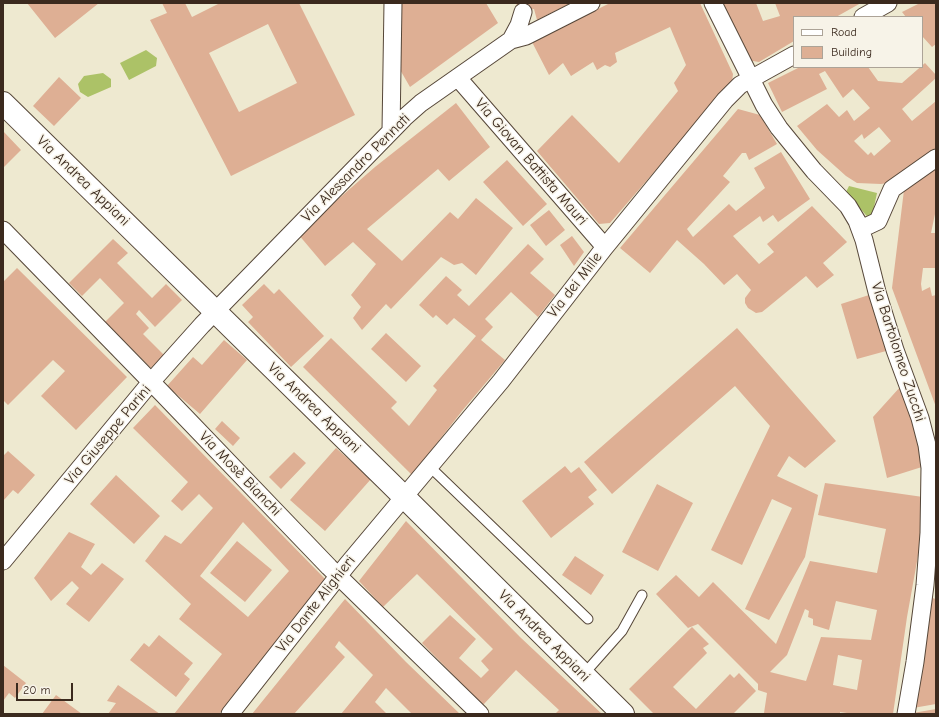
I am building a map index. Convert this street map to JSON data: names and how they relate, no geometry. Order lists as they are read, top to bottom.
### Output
{
  "streets": {
    "street": [
      "Via Giovan Battista Mauri",
      "Via Alessandro Pennati",
      "Via Andrea Appiani",
      "Via dei Mille",
      "Via Bartolomeo Zucchi",
      "Via Giuseppe Parini",
      "Via Mosè Bianchi",
      "Via Dante Alighieri"
    ]
  },
  "crossings": [
    ["Via Giovan Battista Mauri", "Via Alessandro Pennati"],
    ["Via Giovan Battista Mauri", "Via dei Mille"],
    ["Via Alessandro Pennati", "Via Andrea Appiani"],
    ["Via Alessandro Pennati", "Via Giuseppe Parini"],
    ["Via Andrea Appiani", "Via dei Mille"],
    ["Via Andrea Appiani", "Via Giuseppe Parini"],
    ["Via Andrea Appiani", "Via Dante Alighieri"],
    ["Via dei Mille", "Via Bartolomeo Zucchi"],
    ["Via dei Mille", "Via Dante Alighieri"],
    ["Via Giuseppe Parini", "Via Mosè Bianchi"],
    ["Via Mosè Bianchi", "Via Dante Alighieri"]
  ],
  "legend": ["Road", "Building"],
  "scale_bar": "20 m"
}
